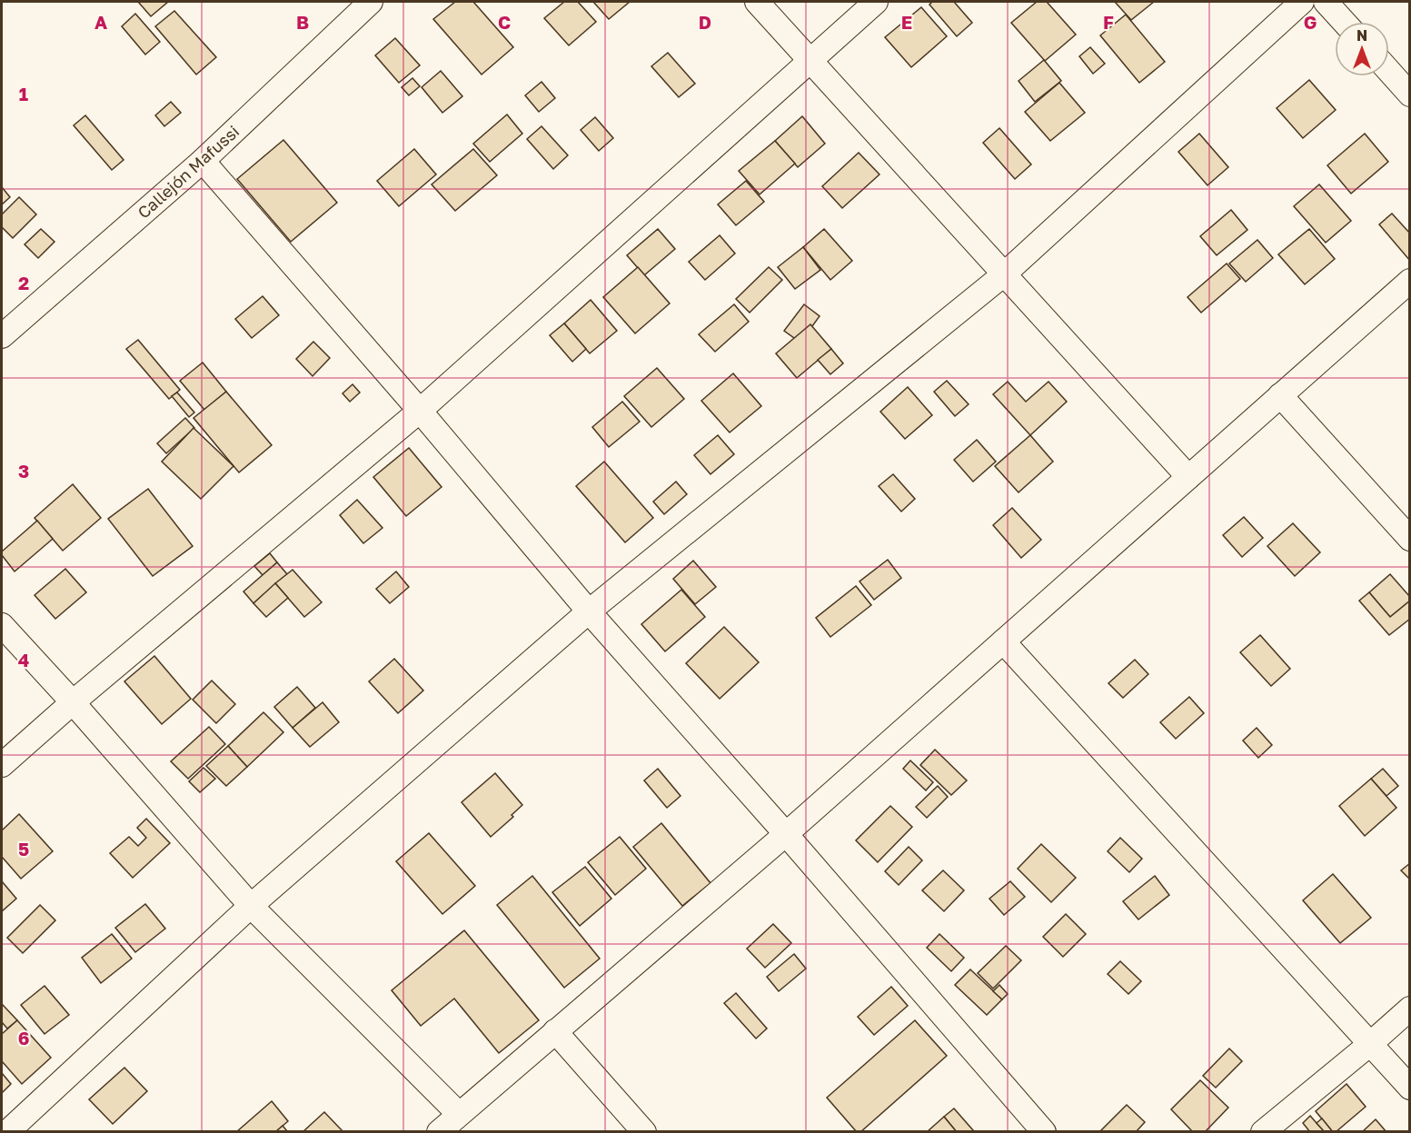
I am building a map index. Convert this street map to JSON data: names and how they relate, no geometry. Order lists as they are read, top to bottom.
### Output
{
  "streets": {
    "street": ["Callejón Mafussi"]
  },
  "north": "top",
  "grid": {
    "columns": [
      "A",
      "B",
      "C",
      "D",
      "E",
      "F",
      "G"
    ],
    "rows": [
      "1",
      "2",
      "3",
      "4",
      "5",
      "6"
    ]
  }
}
